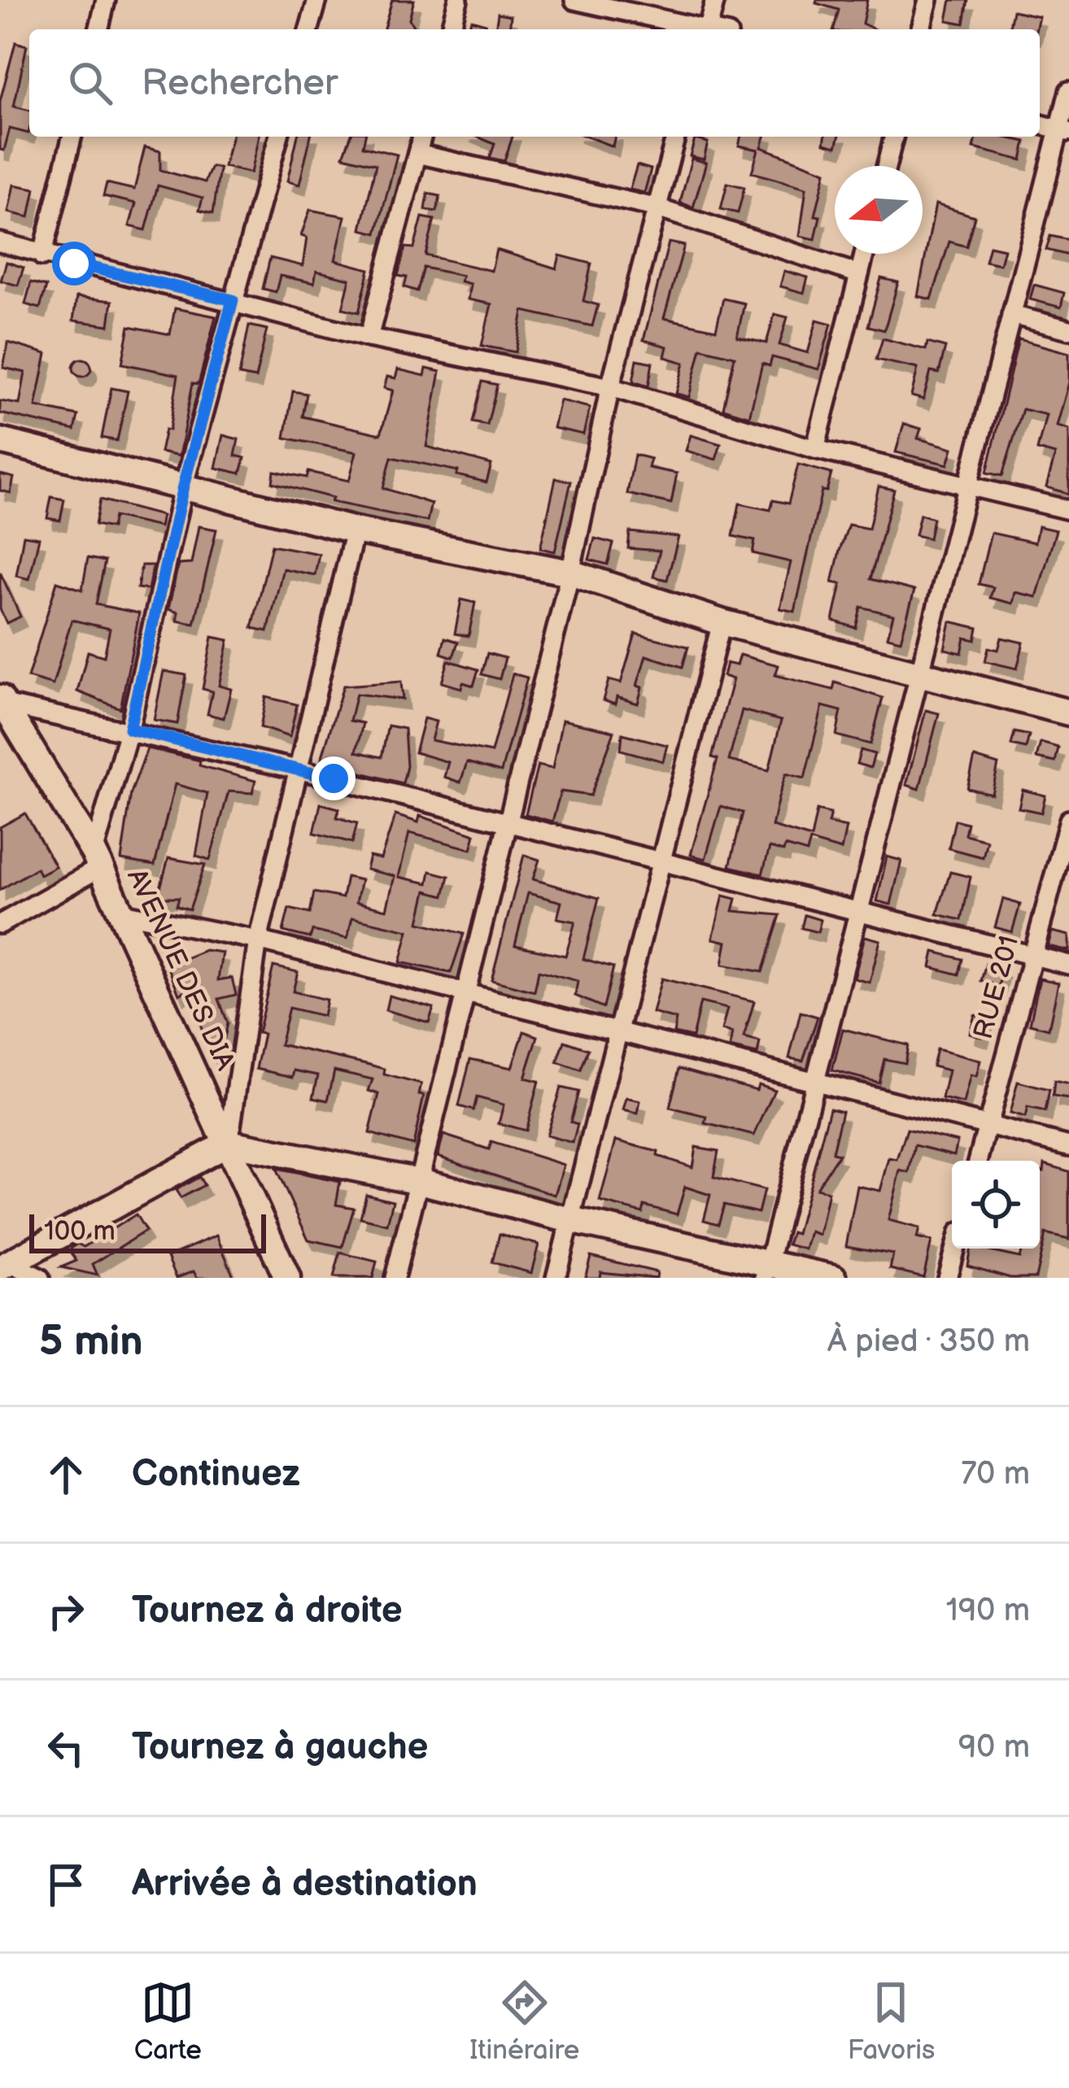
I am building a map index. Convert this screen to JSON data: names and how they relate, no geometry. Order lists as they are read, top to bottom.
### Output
{
  "streets": {
    "street": ["AVENUE DES DIA", "RUE 201"]
  },
  "scale_bar": "100 m",
  "north": "left",
  "page": {
    "search": "Rechercher",
    "scale": "100 m",
    "heading": ["5 min", "À pied · 350 m"],
    "list": [
      ["Continuez", "70 m"],
      ["Tournez à droite", "190 m"],
      ["Tournez à gauche", "90 m"],
      "Arrivée à destination"
    ],
    "nav": ["Carte", "Itinéraire", "Favoris"]
  }
}
